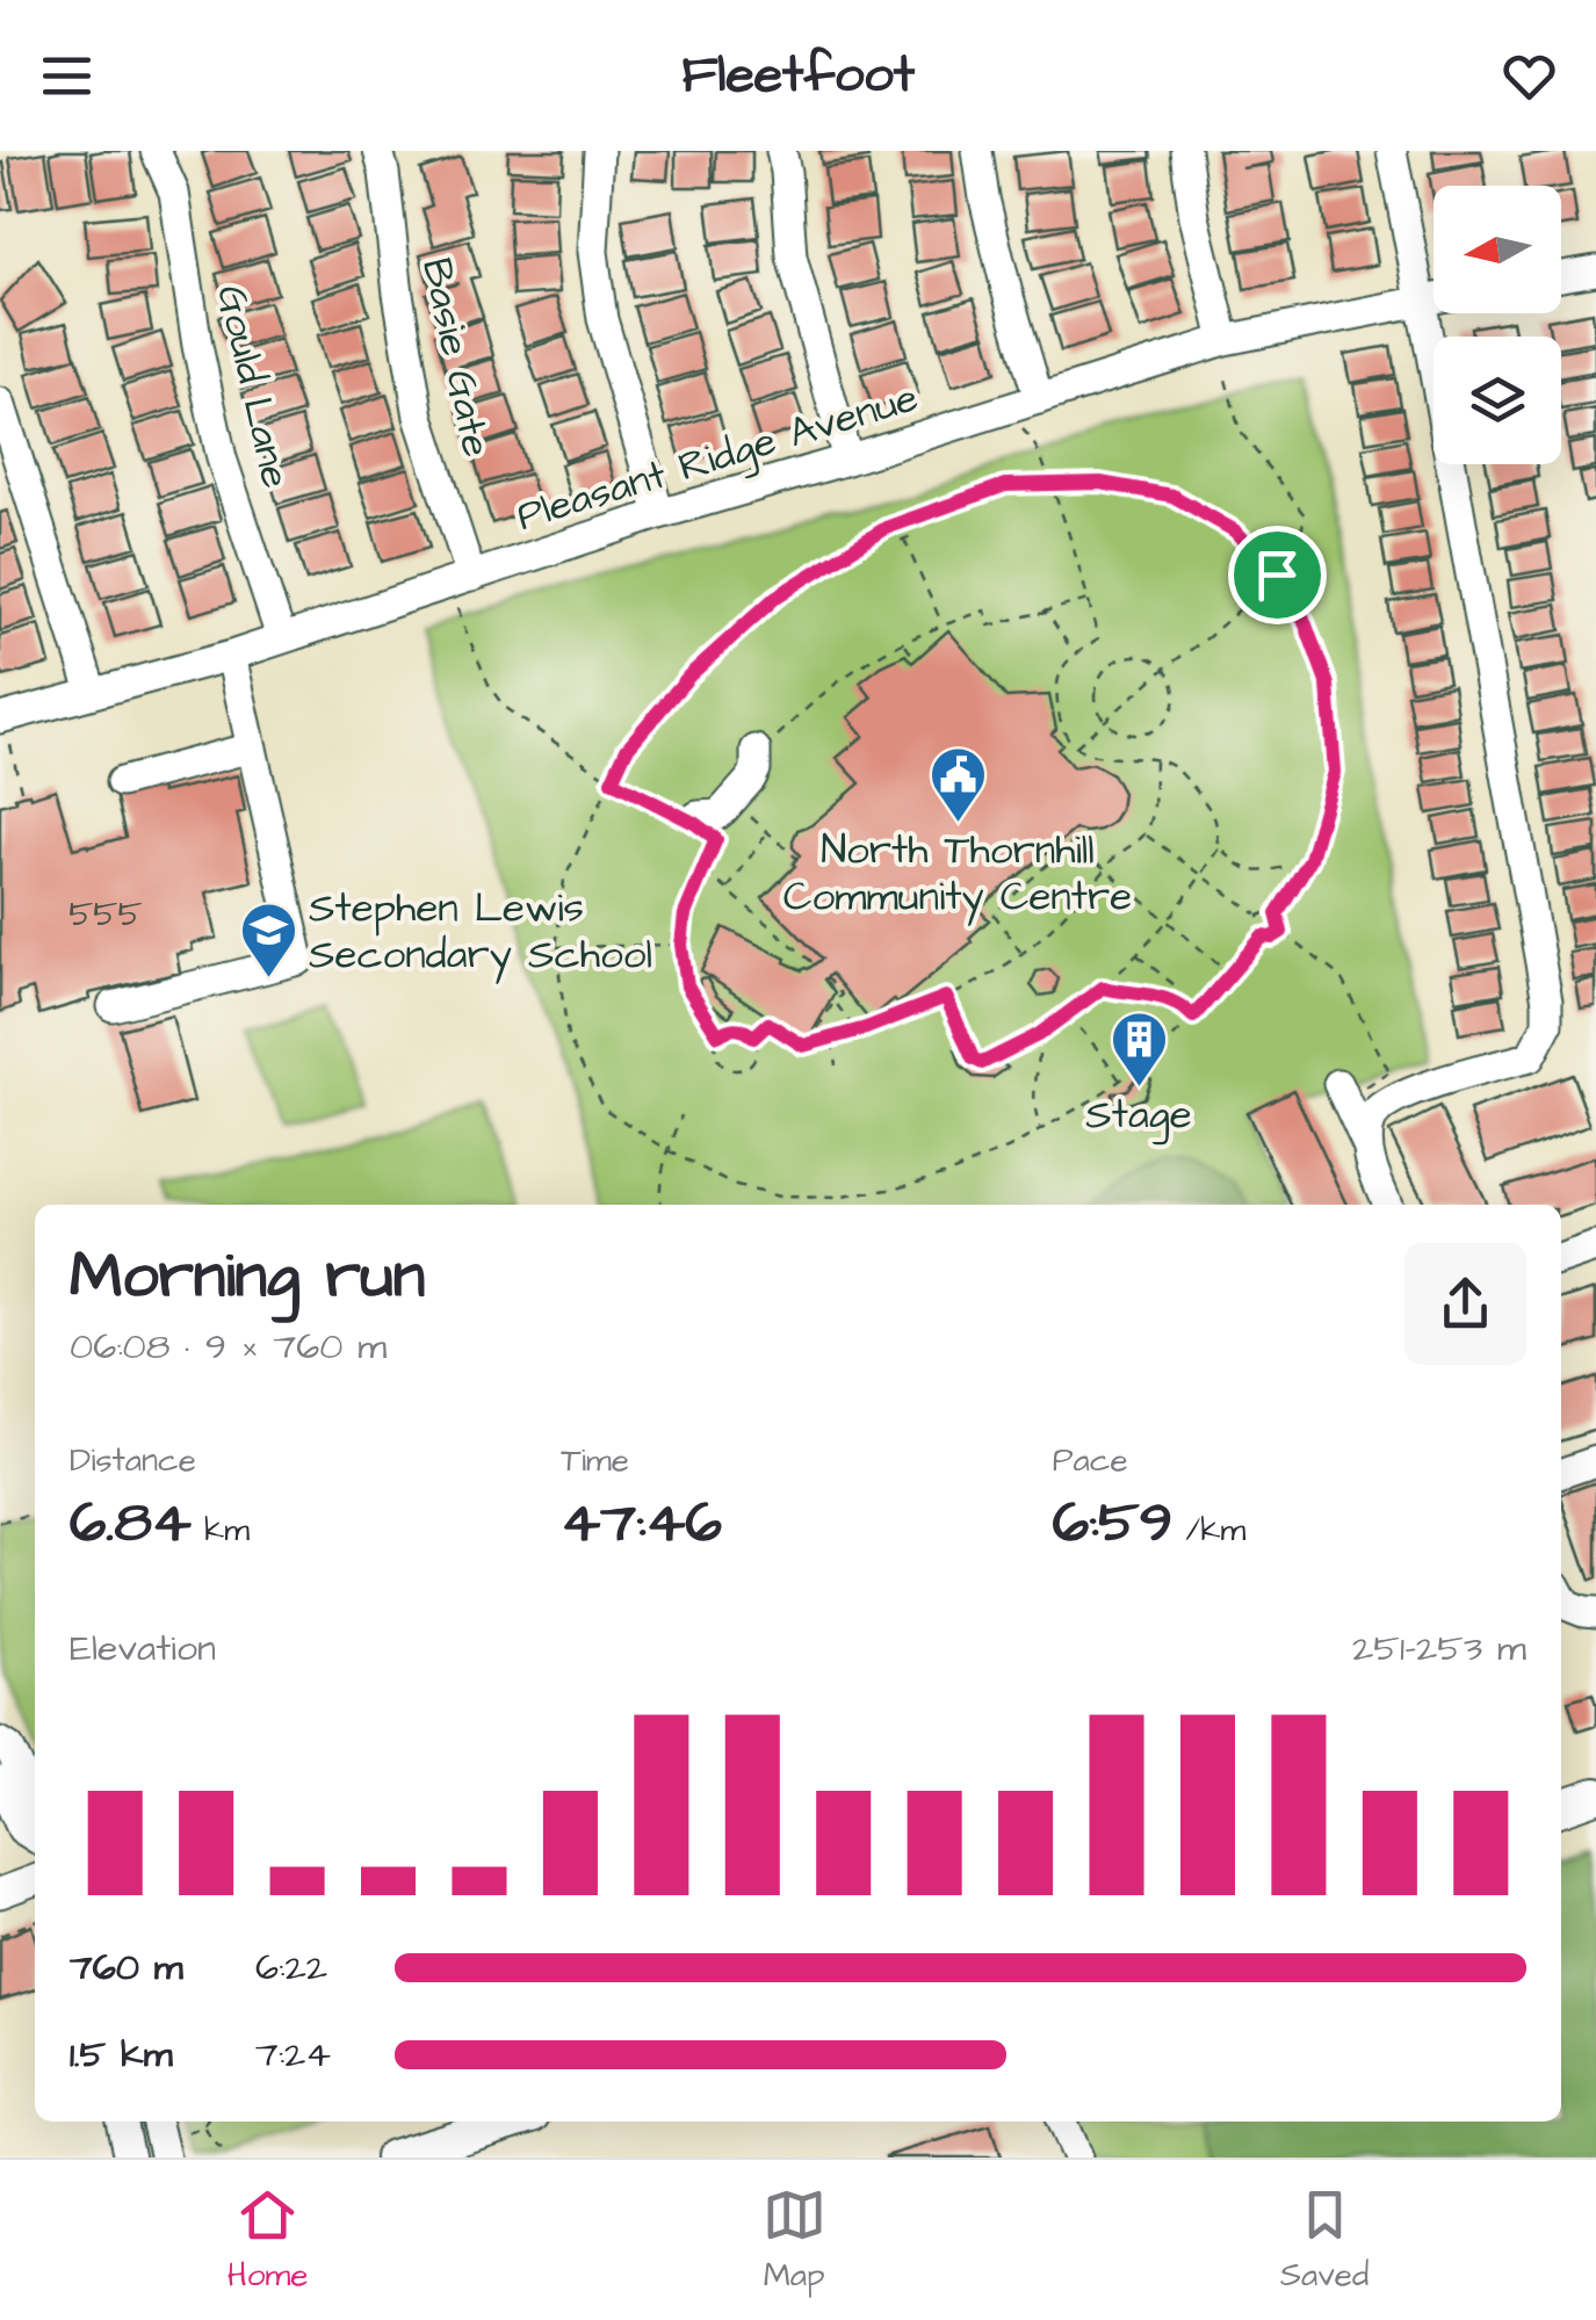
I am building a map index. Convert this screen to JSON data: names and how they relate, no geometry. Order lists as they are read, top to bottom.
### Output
{
  "streets": {
    "street": ["Basie Gate", "Gould Lane", "Pleasant Ridge Avenue"]
  },
  "crossings": [
    ["Basie Gate", "Pleasant Ridge Avenue"],
    ["Gould Lane", "Pleasant Ridge Avenue"]
  ],
  "places": {
    "public building": ["North Thornhill Community Centre"],
    "school or university": ["Stephen Lewis Secondary School"],
    "building": ["Stage"]
  },
  "house_numbers": ["555"],
  "north": "left",
  "page": {
    "header": "Fleetfoot",
    "heading": ["Morning run", "06:08 · 9 × 760 m"],
    "stats": [
      ["Distance", "6.84 km"],
      ["Time", "47:46"],
      ["Pace", "6:59 /km"]
    ],
    "chart": ["Elevation", "251–253 m"],
    "list": [
      {
        "name": "760 m",
        "note": "6:22"
      },
      {
        "name": "1.5 km",
        "note": "7:24"
      }
    ],
    "tabs": ["Home", "Map", "Saved"]
  }
}
